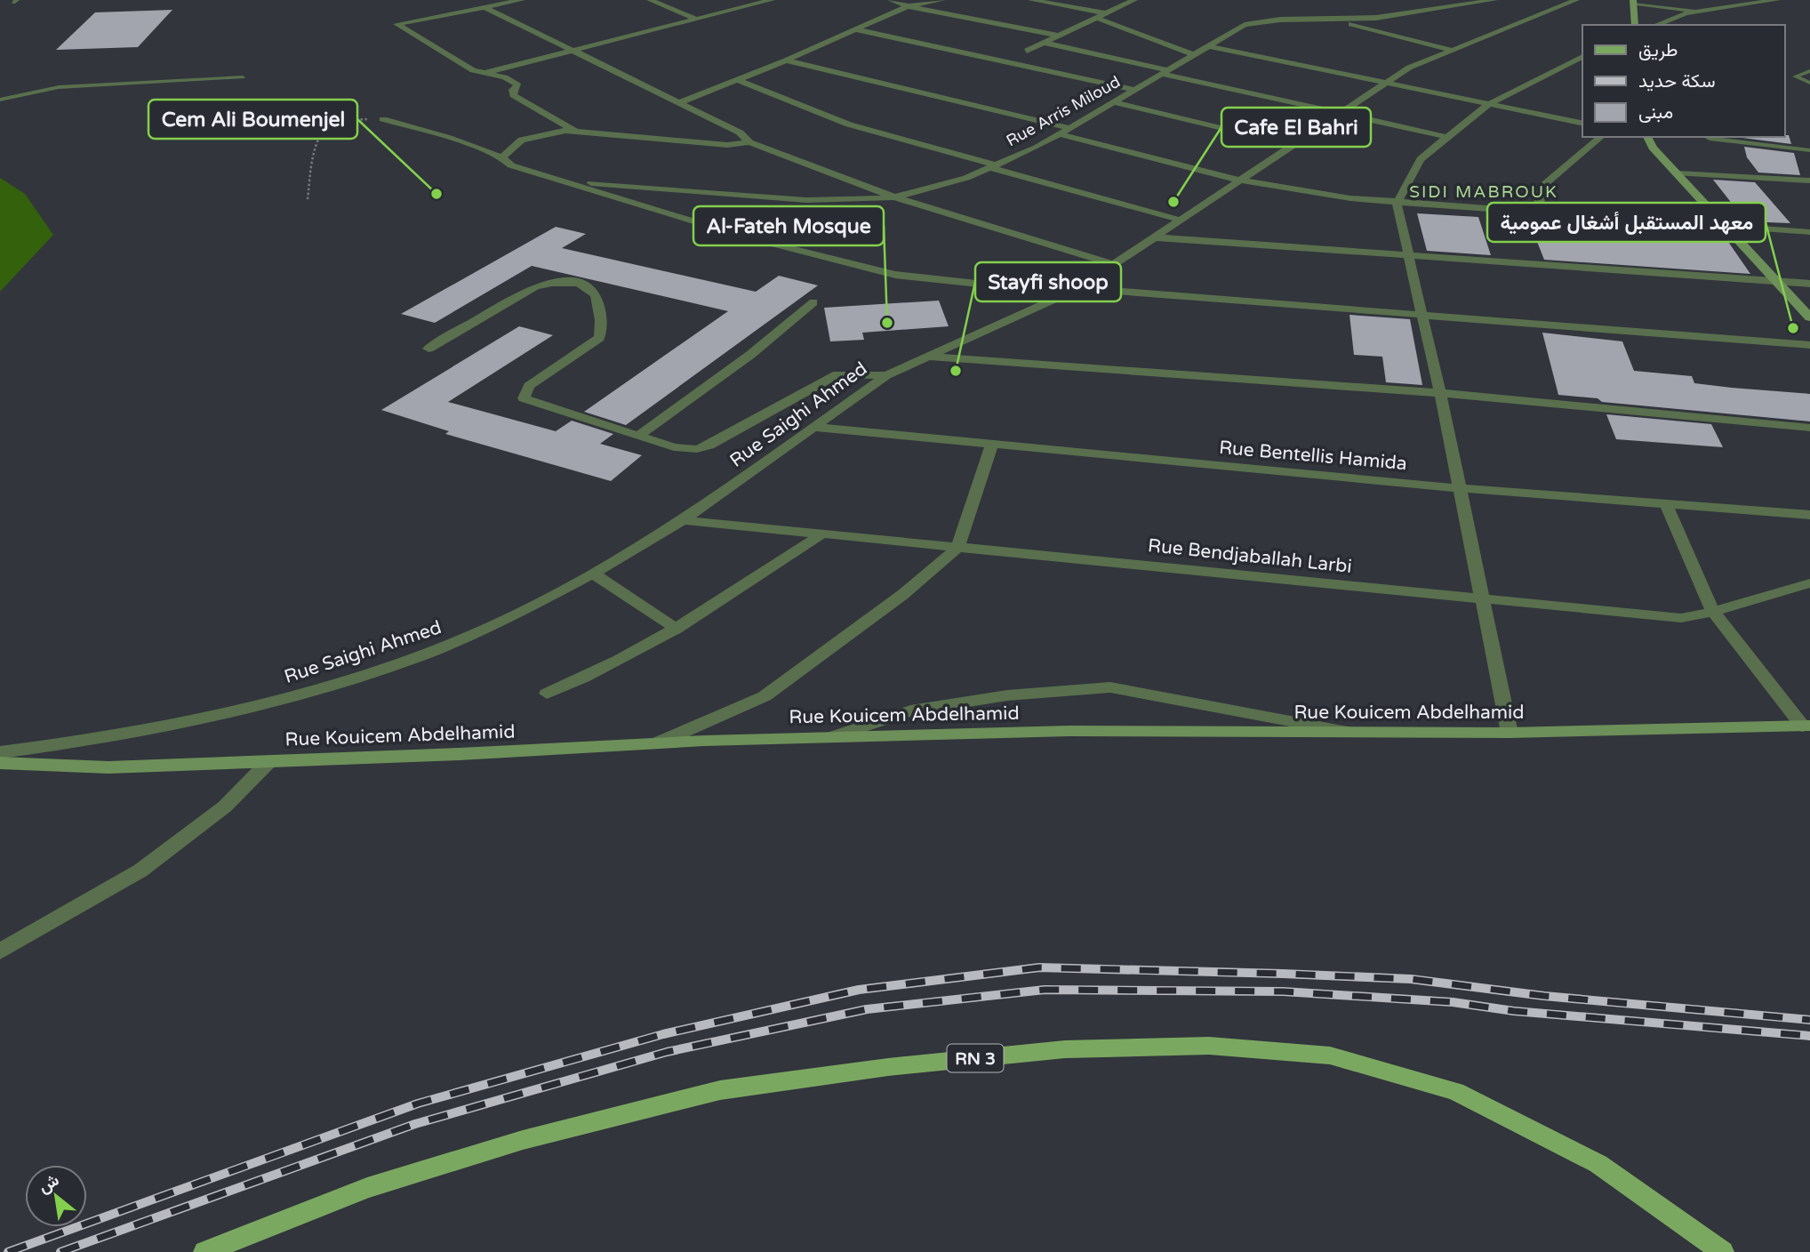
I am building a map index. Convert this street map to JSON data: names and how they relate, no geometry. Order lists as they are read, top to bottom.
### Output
{
  "streets": {
    "main road": ["RN 3"],
    "street": [
      "Rue Arris Miloud",
      "Rue Saighi Ahmed",
      "Rue Bentellis Hamida",
      "Rue Bendjaballah Larbi",
      "Rue Kouicem Abdelhamid"
    ]
  },
  "crossings": [
    ["Rue Saighi Ahmed", "Rue Bentellis Hamida"],
    ["Rue Saighi Ahmed", "Rue Bendjaballah Larbi"]
  ],
  "districts": ["SIDI MABROUK"],
  "places": [
    "Cem Ali Boumenjel",
    "Cafe El Bahri",
    "Al-Fateh Mosque",
    "معهد المستقبل أشغال عمومية",
    "Stayfi shoop"
  ],
  "legend": ["طريق", "سكة حديد", "مبنى"],
  "north": "top left"
}
